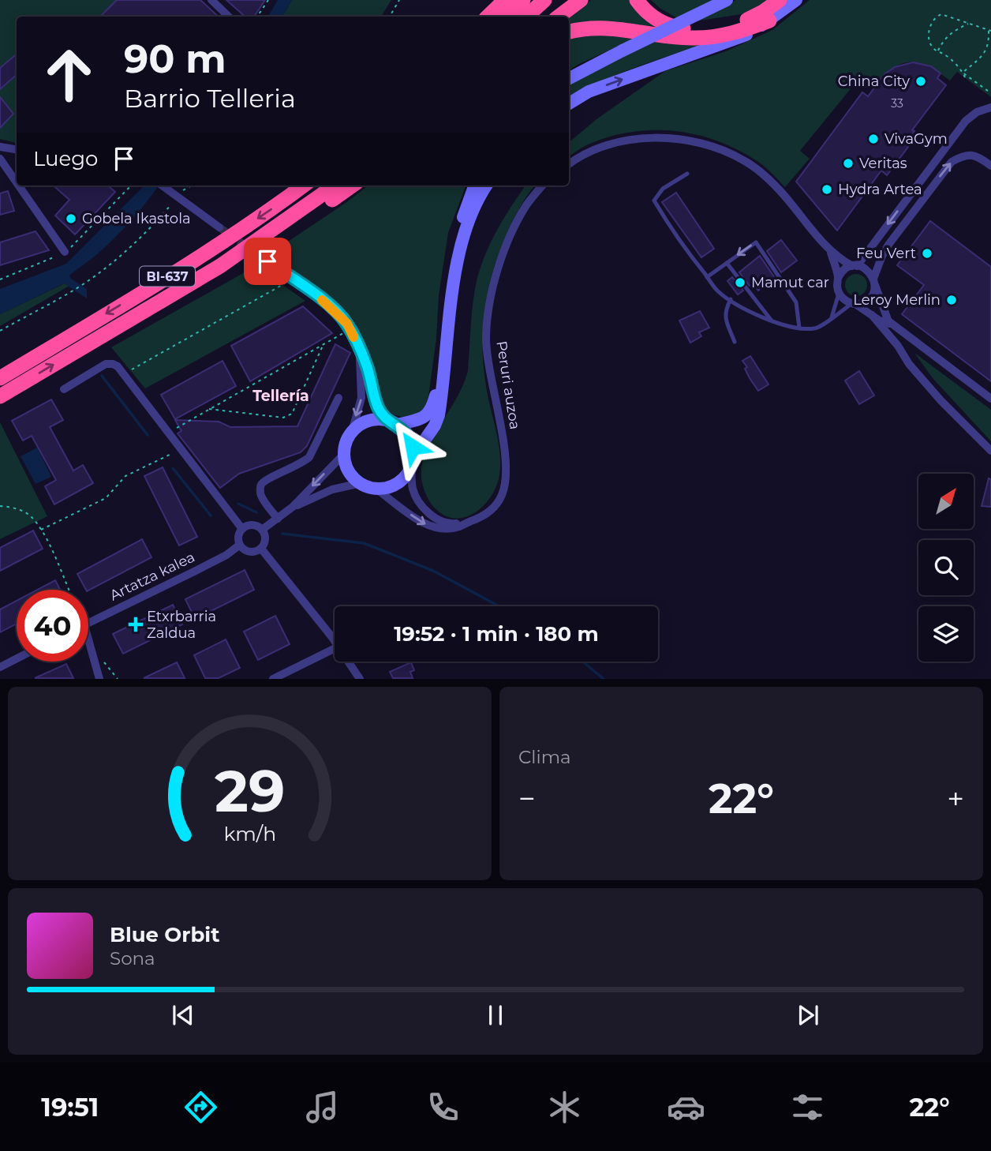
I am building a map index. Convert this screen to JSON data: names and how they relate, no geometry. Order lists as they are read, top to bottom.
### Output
{
  "streets": {
    "highway": ["BI-637"],
    "street": ["Peruri auzoa", "Artatza kalea"]
  },
  "districts": ["Tellería"],
  "places": {
    "other": [
      "China City",
      "VivaGym",
      "Veritas",
      "Hydra Artea",
      "Gobela Ikastola",
      "Feu Vert",
      "Mamut car",
      "Leroy Merlin"
    ],
    "health": ["Etxrbarria Zaldua"]
  },
  "house_numbers": ["33"],
  "north": "top right",
  "page": {
    "turn": ["90 m", "Barrio Telleria"],
    "then": "Luego",
    "limit": "40",
    "trip": "19:52 · 1 min · 180 m",
    "tile": "Clima",
    "heat": ["−", "22°", "+"],
    "song": ["Blue Orbit", "Sona"],
    "tabs": ["19:51", "22°"],
    "gauge": ["29", "km/h"]
  }
}
